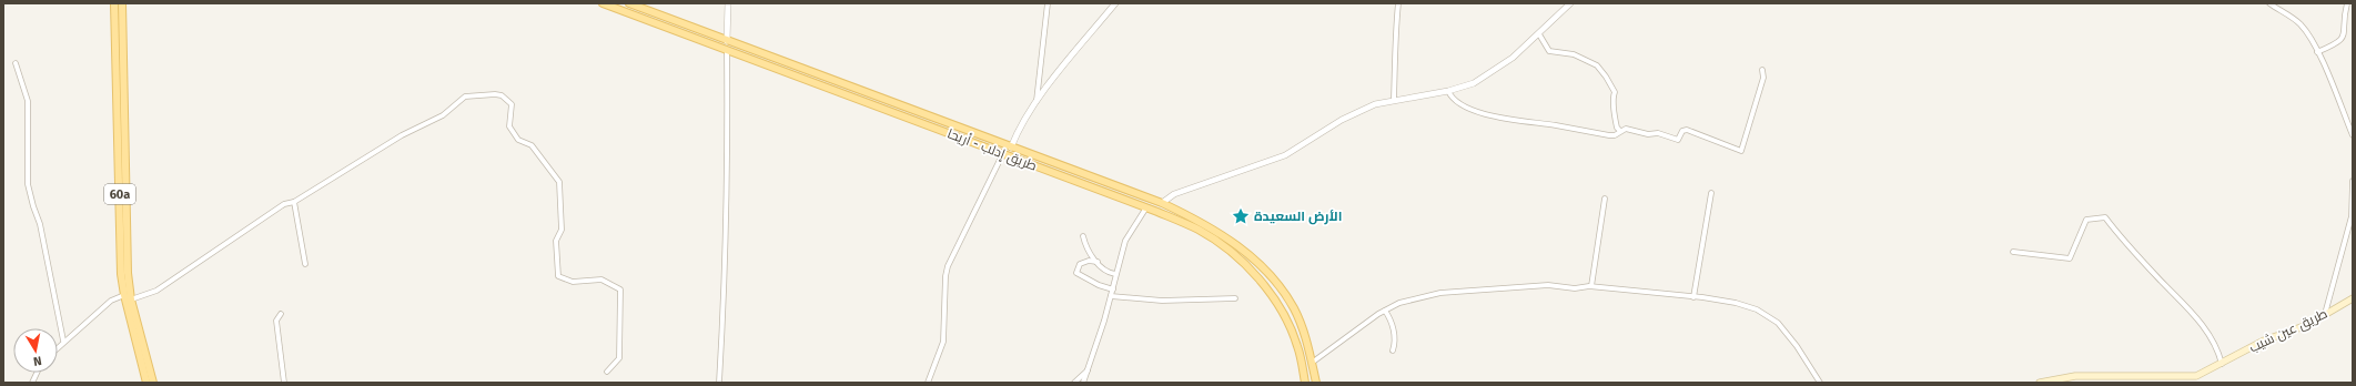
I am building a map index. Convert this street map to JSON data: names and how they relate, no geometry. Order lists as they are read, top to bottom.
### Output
{
  "streets": {
    "main road": ["طريق إدلب - أريحا", "60a", "طريق عين شيب"]
  },
  "places": {
    "place": ["الأرض السعيدة"]
  },
  "north": "bottom"
}
